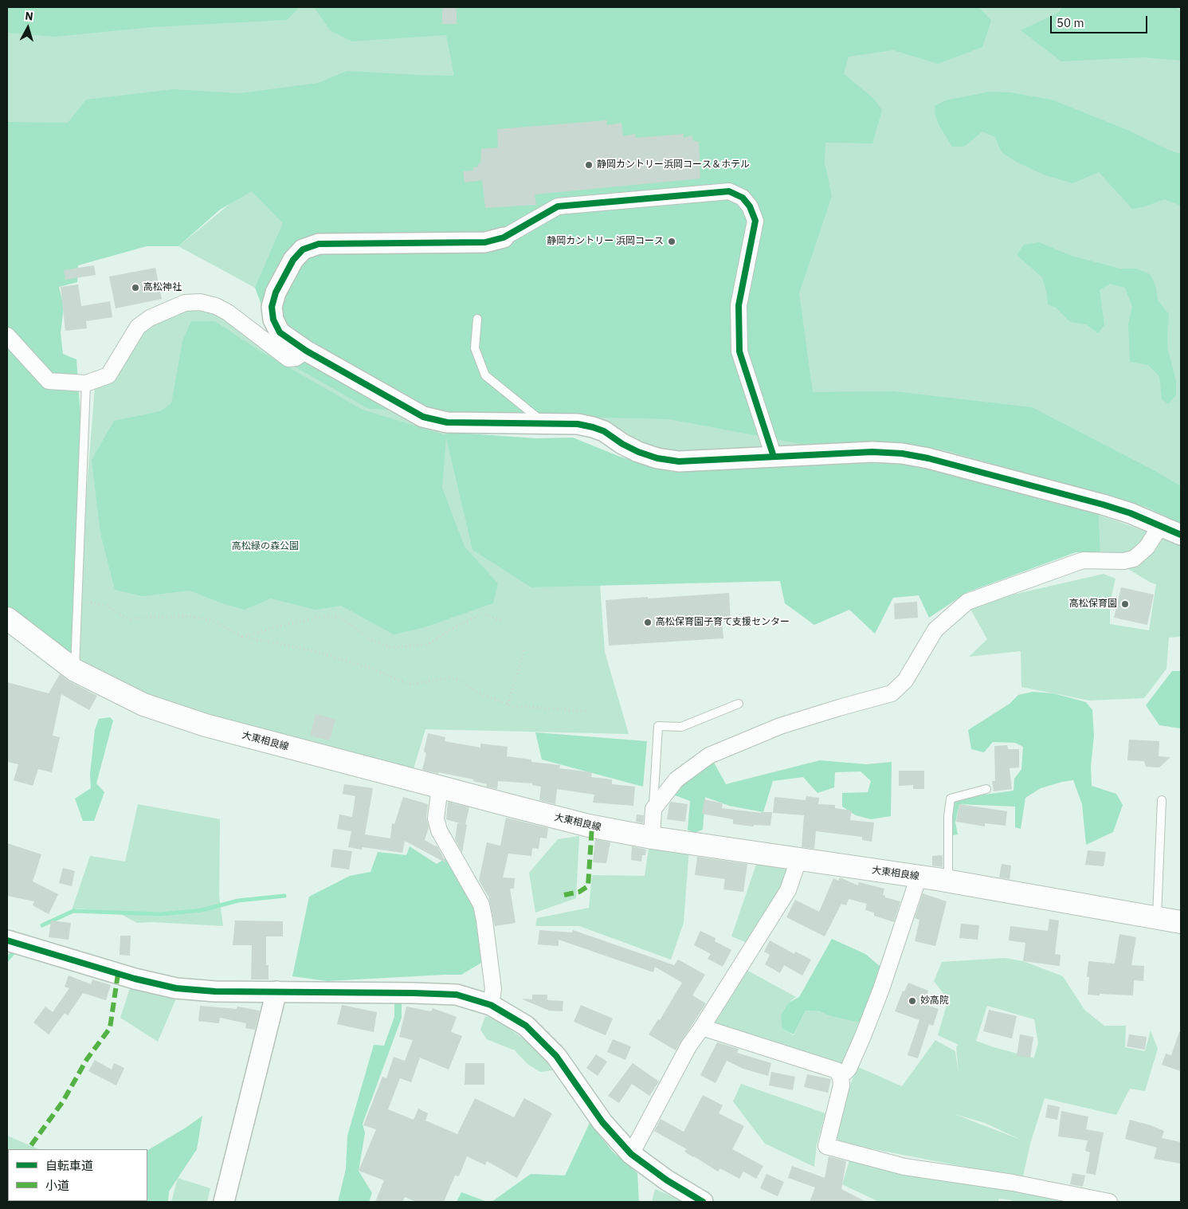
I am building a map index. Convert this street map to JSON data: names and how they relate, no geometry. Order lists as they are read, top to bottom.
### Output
{
  "streets": {
    "main road": ["大東相良線"]
  },
  "parks": ["高松緑の森公園"],
  "places": [
    "静岡カントリー浜岡コース＆ホテル",
    "静岡カントリー 浜岡コース",
    "高松神社",
    "高松保育園",
    "高松保育園子育て支援センター",
    "妙高院"
  ],
  "legend": ["自転車道", "小道"],
  "scale_bar": "50 m",
  "north": "top"
}
